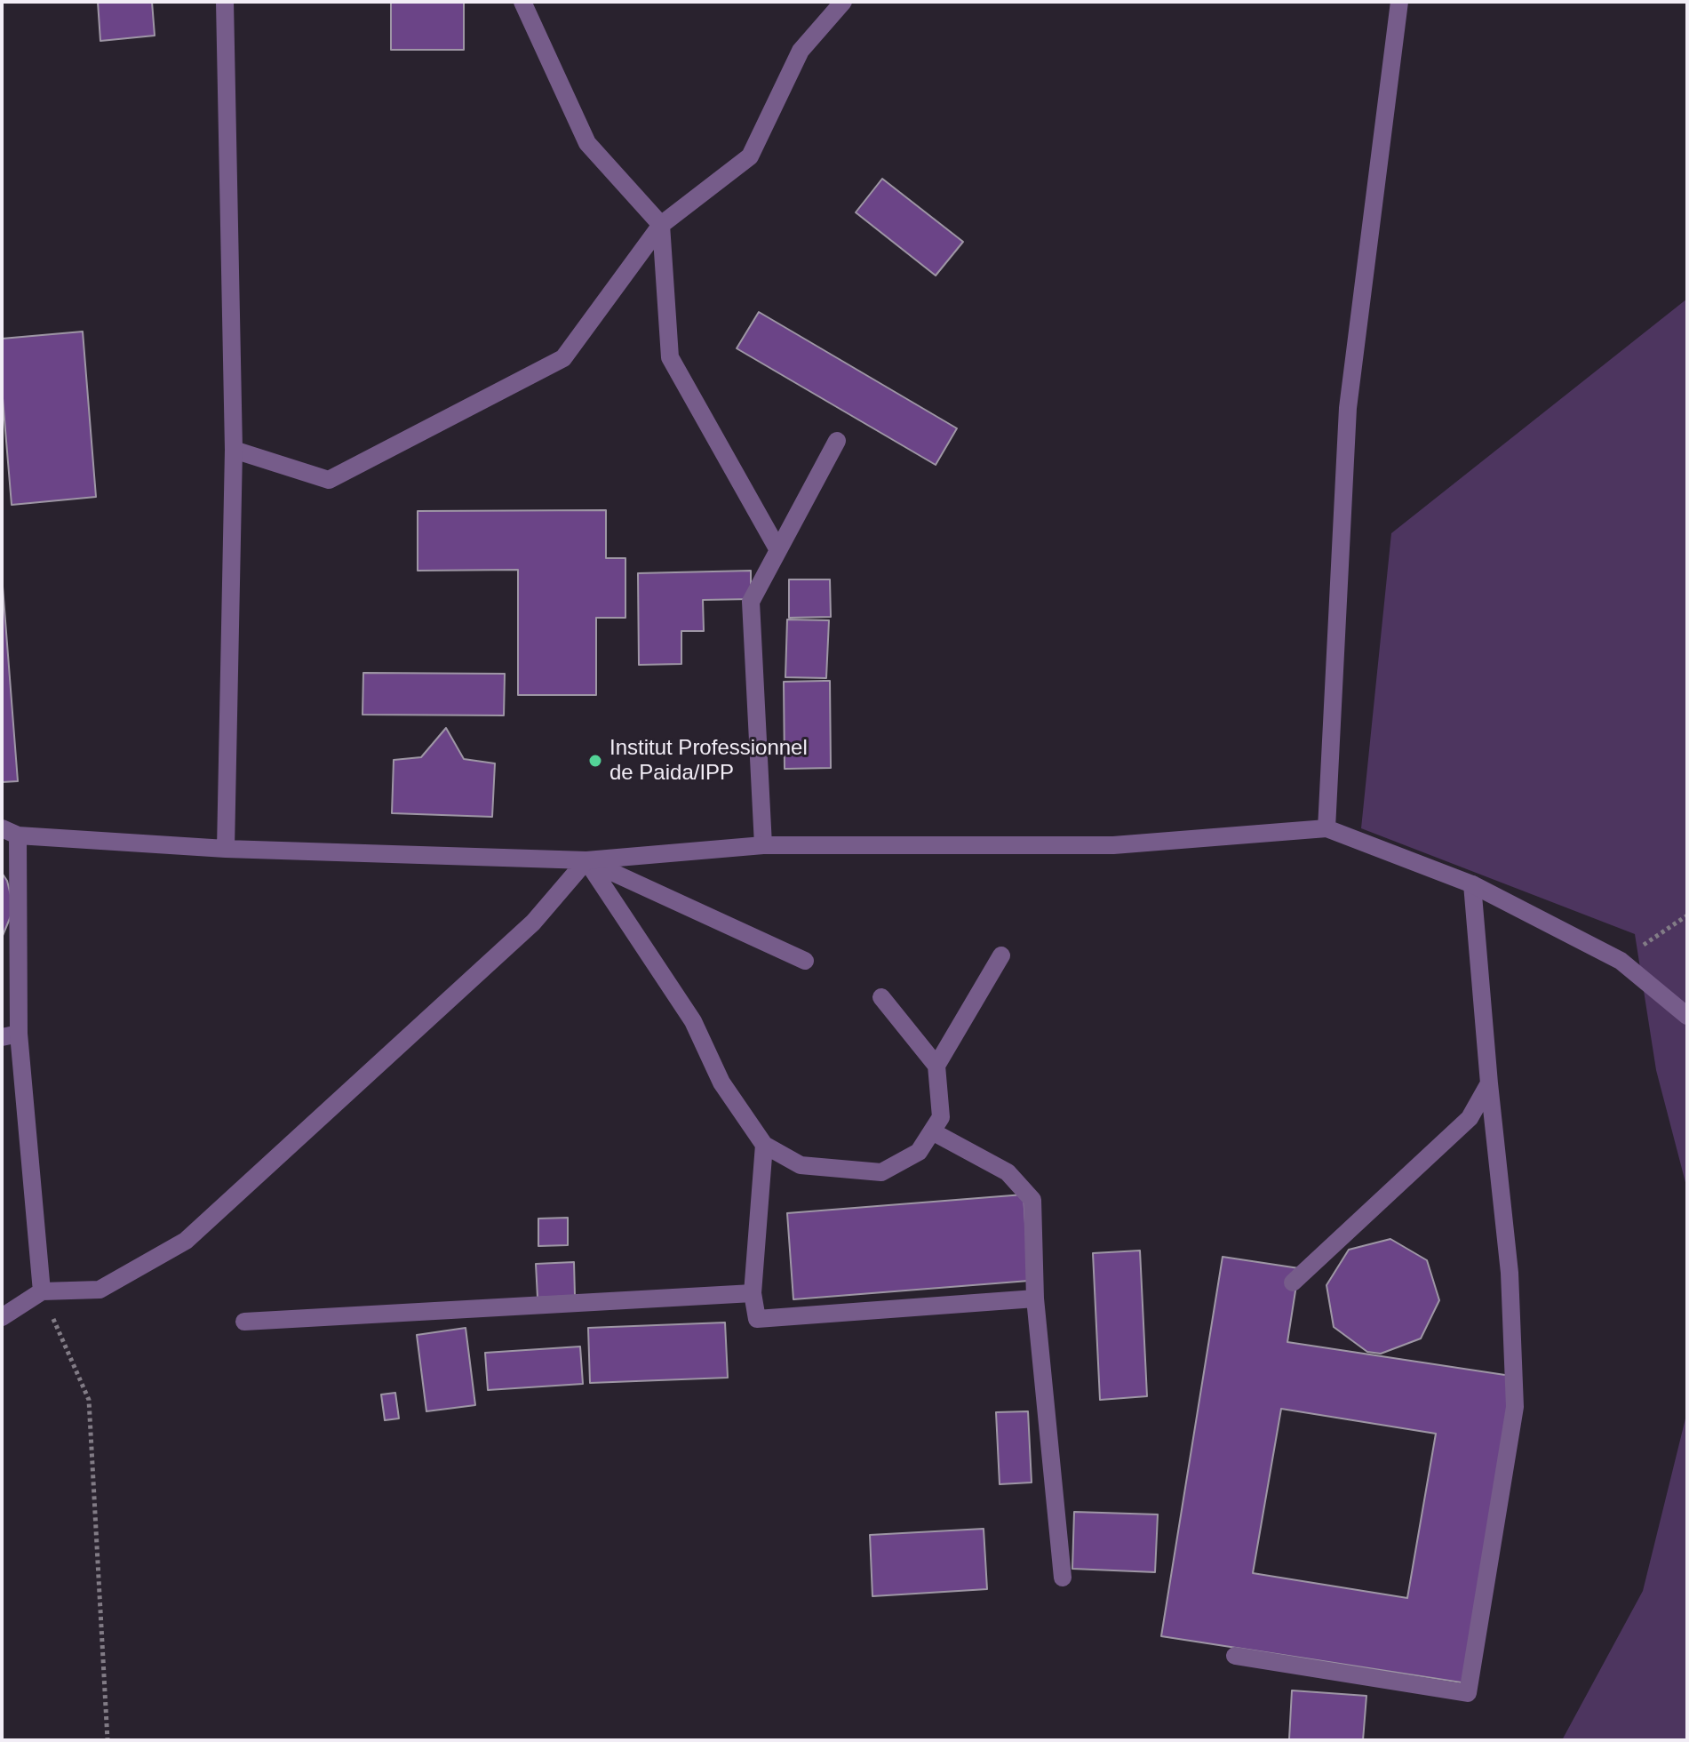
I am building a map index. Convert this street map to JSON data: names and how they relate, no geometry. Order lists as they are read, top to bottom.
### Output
{
  "places": ["Institut Professionnel de Paida/IPP"]
}
